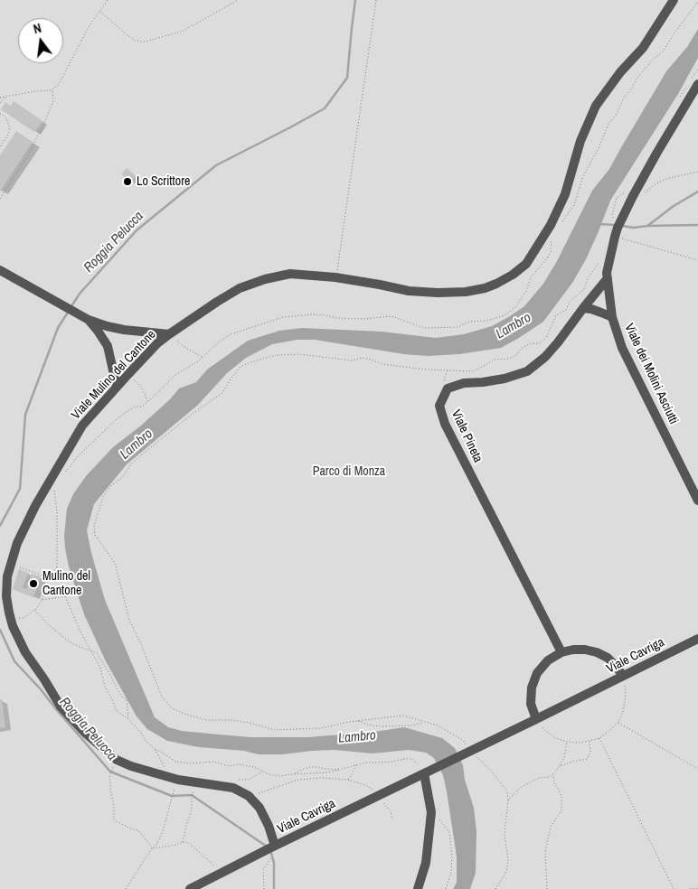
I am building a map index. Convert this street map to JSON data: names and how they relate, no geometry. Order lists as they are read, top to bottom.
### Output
{
  "streets": {
    "lane": [
      "Viale dei Molini Asciutti",
      "Viale Mulino del Cantone",
      "Viale Pineta",
      "Viale Cavriga"
    ]
  },
  "crossings": [
    ["Viale Mulino del Cantone", "Viale Cavriga"]
  ],
  "water": ["Roggia Pelucca", "Lambro"],
  "parks": ["Parco di Monza"],
  "places": ["Lo Scrittore", "Mulino del Cantone"],
  "north": "top"
}
